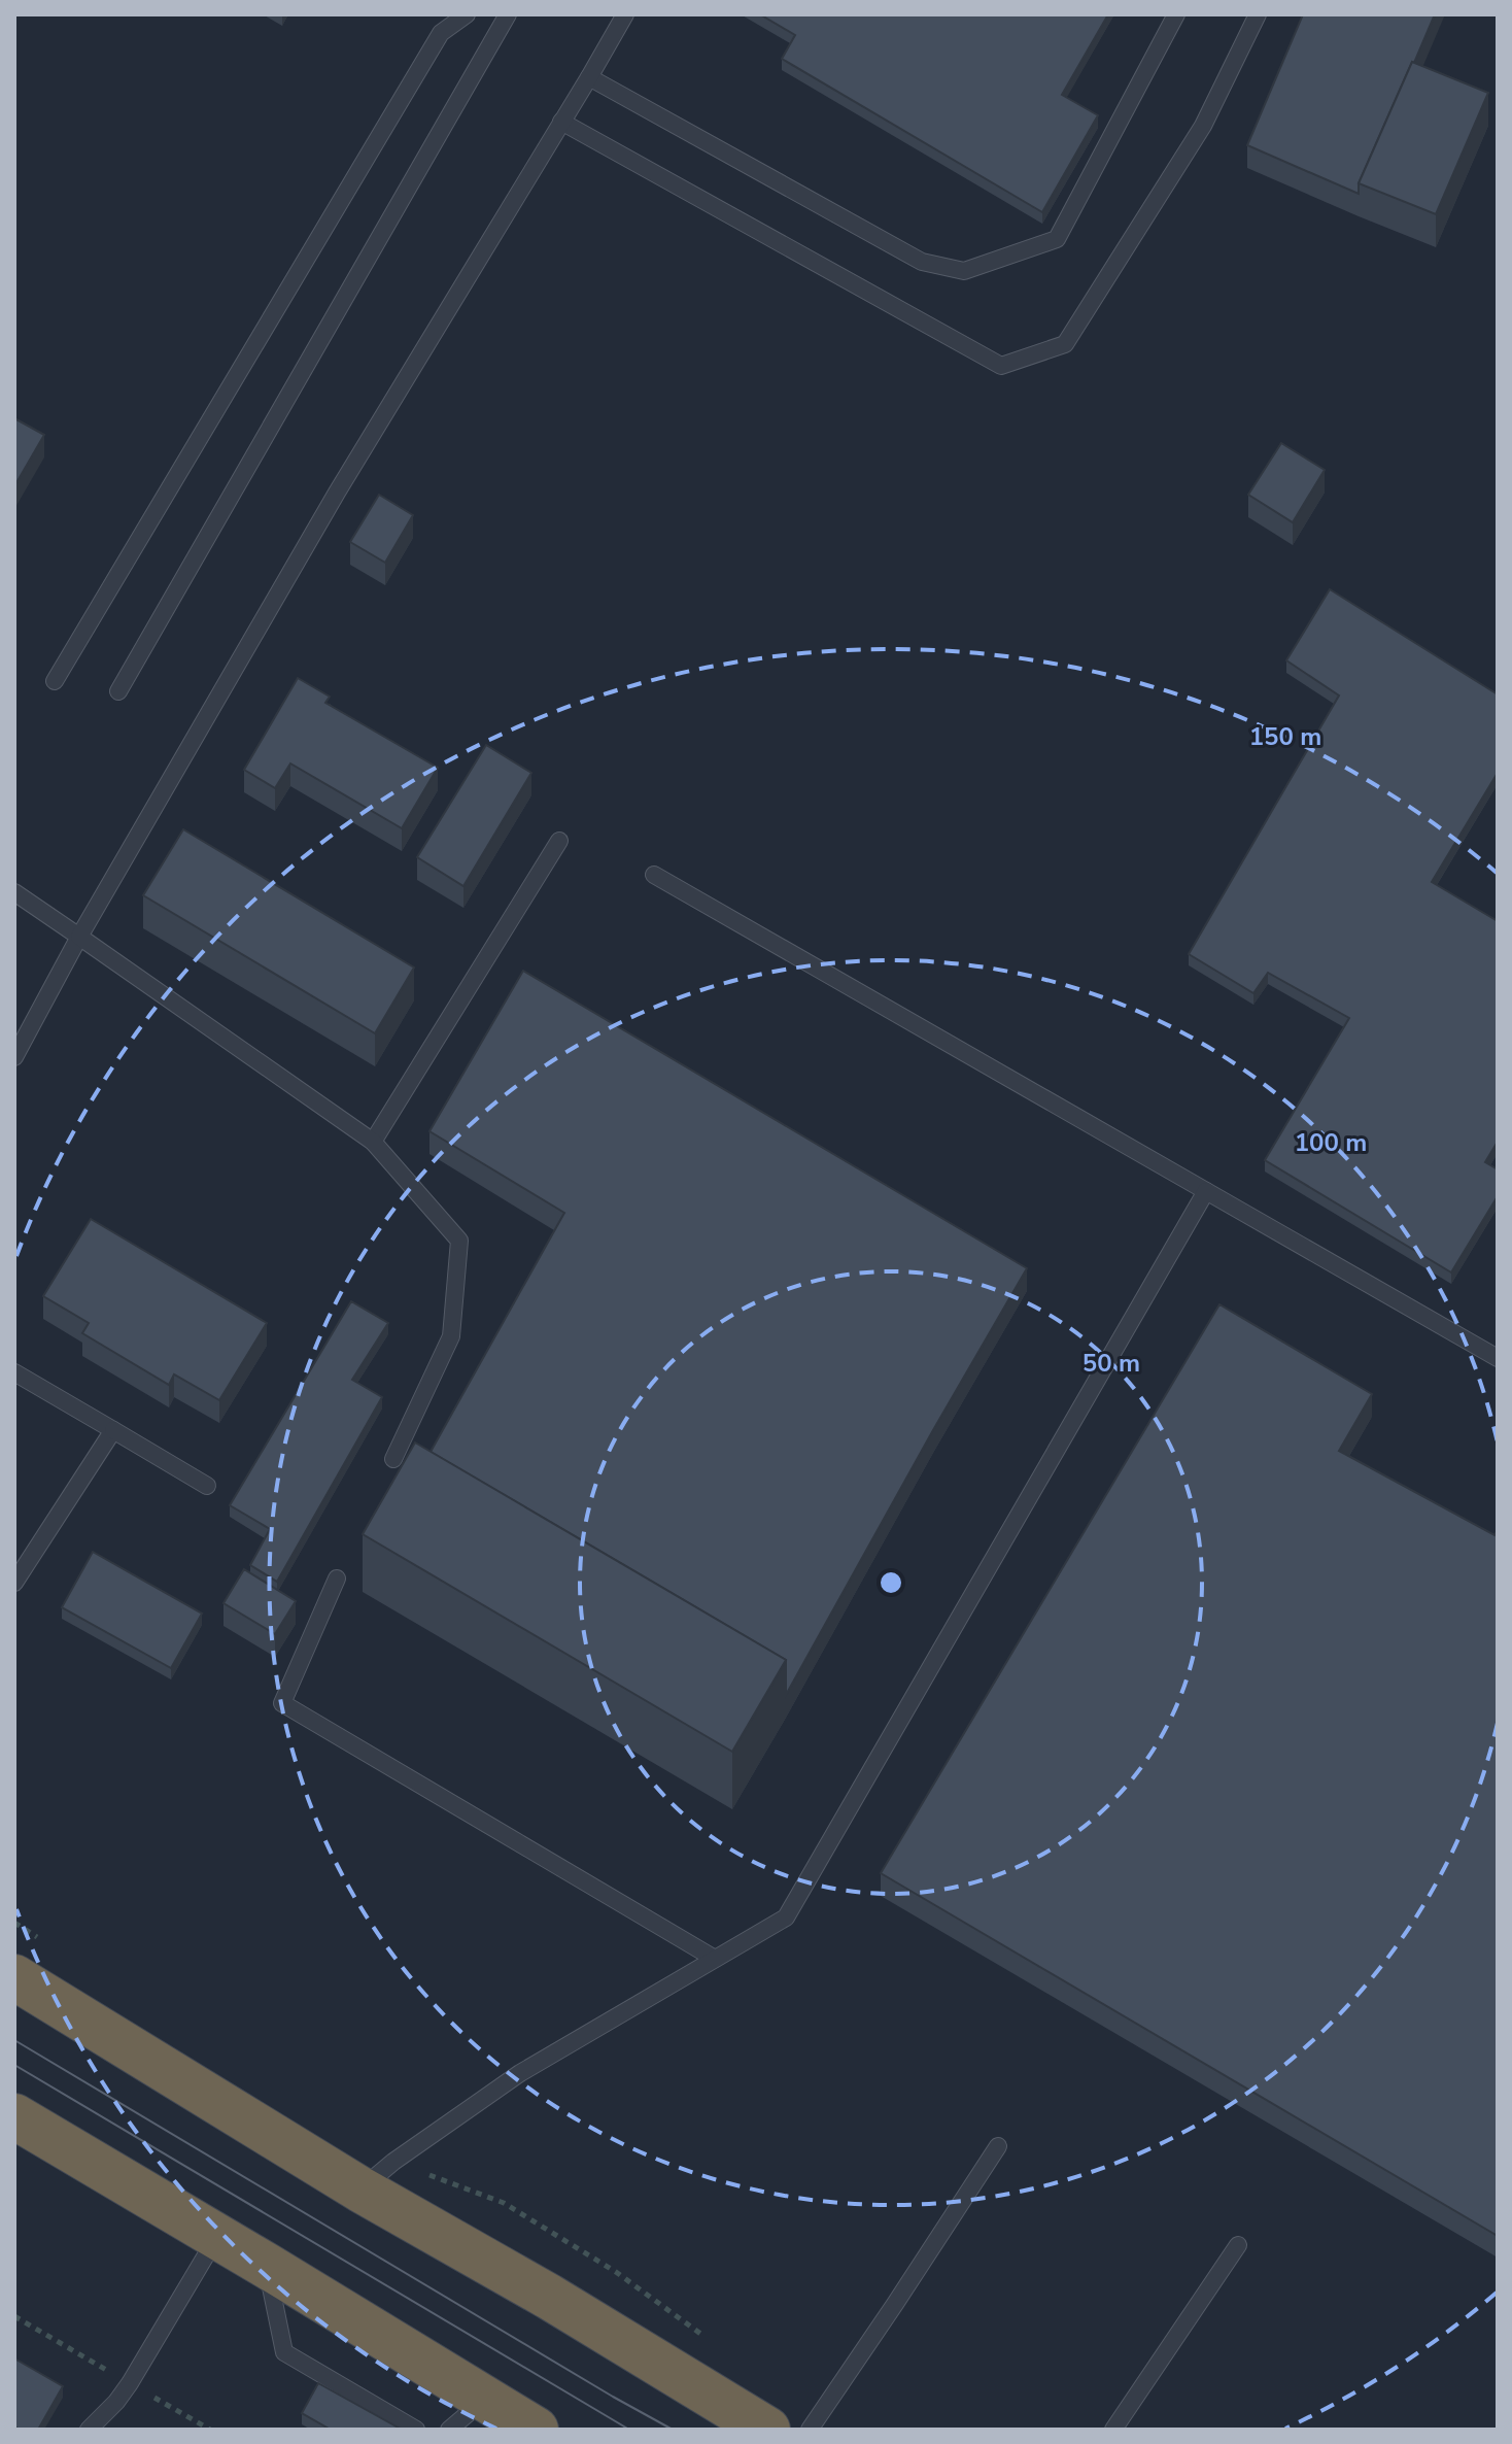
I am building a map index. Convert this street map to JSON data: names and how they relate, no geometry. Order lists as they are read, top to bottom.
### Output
{
  "rings": ["150 m", "100 m", "50 m"]
}
